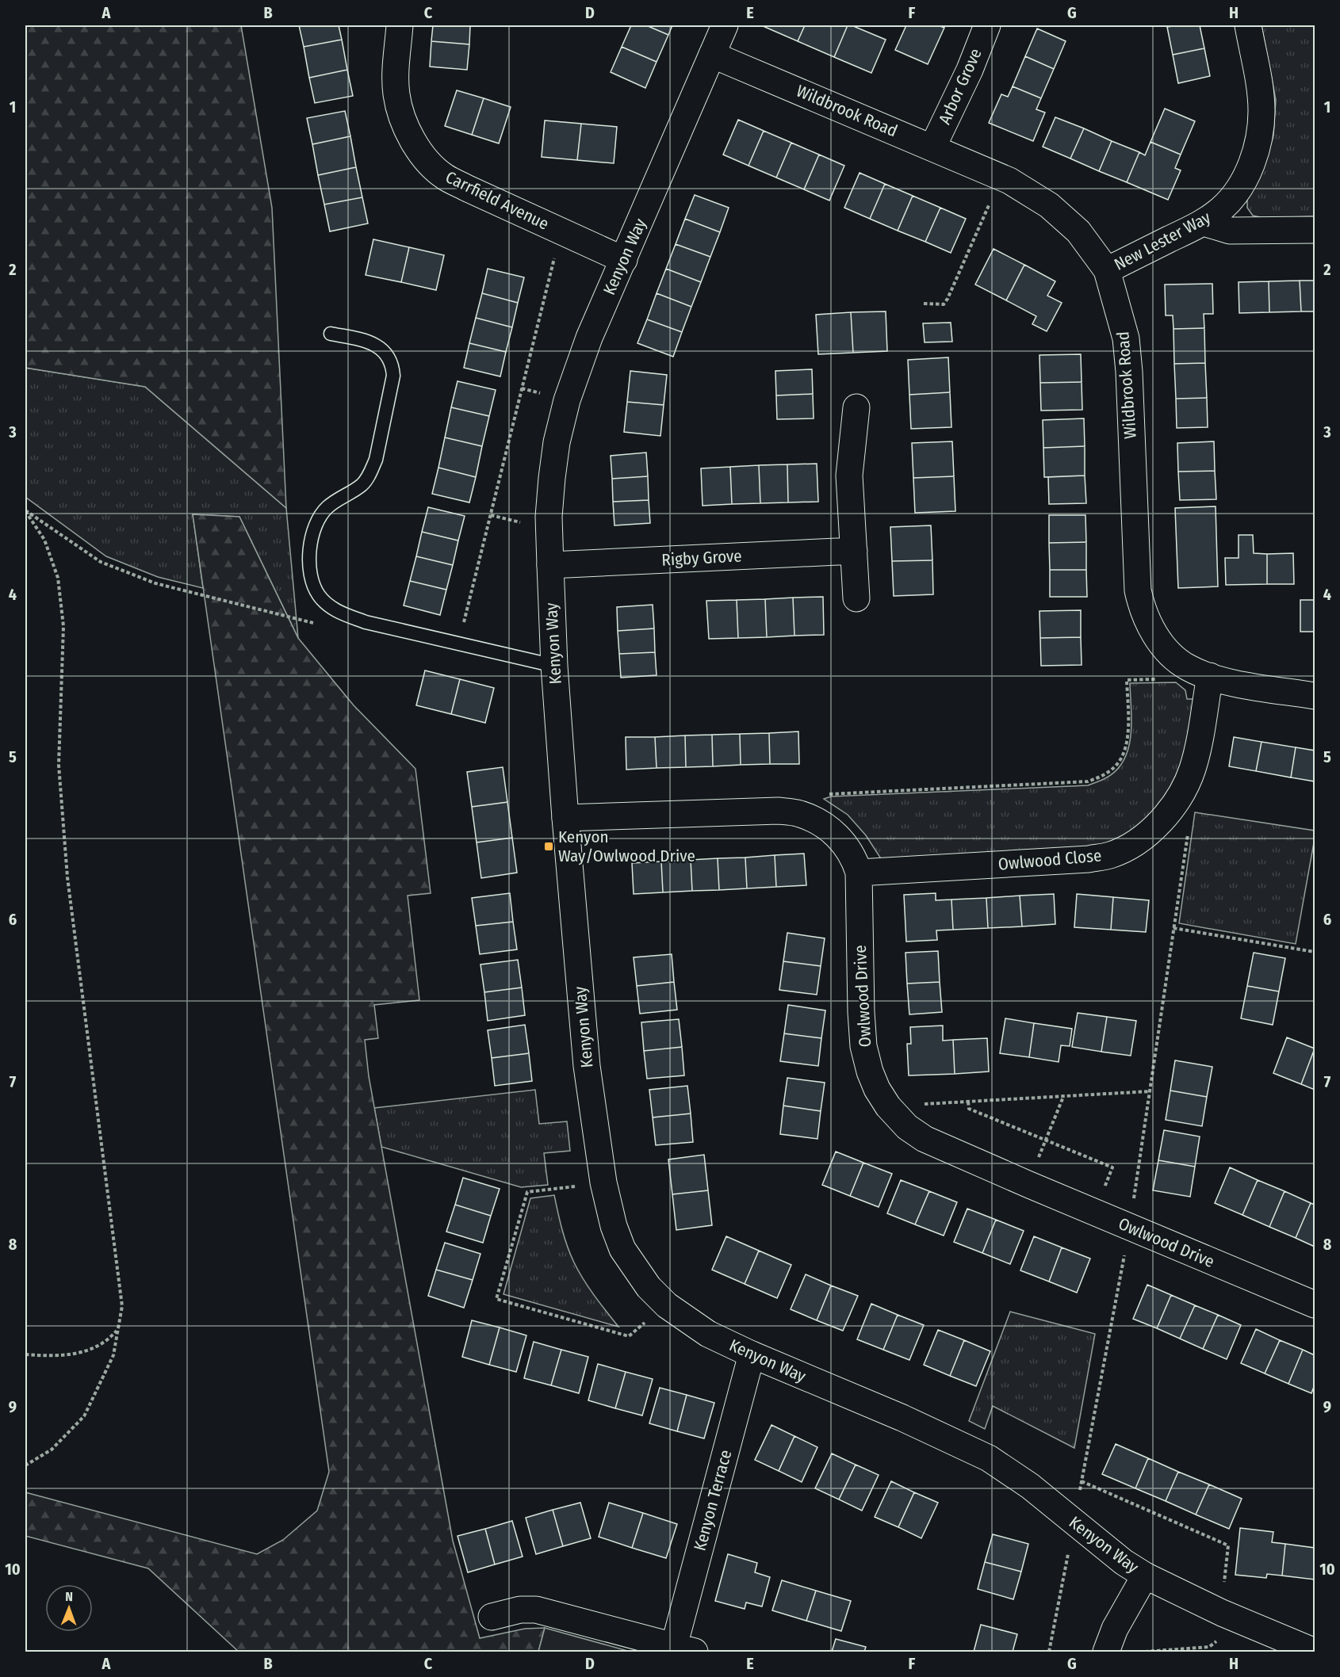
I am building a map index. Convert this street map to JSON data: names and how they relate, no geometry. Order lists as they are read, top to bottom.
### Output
{
  "streets": {
    "street": [
      "Arbor Grove",
      "Wildbrook Road",
      "Carrfield Avenue",
      "New Lester Way",
      "Kenyon Way",
      "Rigby Grove",
      "Owlwood Close",
      "Owlwood Drive",
      "Kenyon Terrace"
    ]
  },
  "crossings": [
    ["Arbor Grove", "Wildbrook Road"],
    ["Wildbrook Road", "New Lester Way"],
    ["Wildbrook Road", "Kenyon Way"],
    ["Wildbrook Road", "Owlwood Close"],
    ["Carrfield Avenue", "Kenyon Way"],
    ["Kenyon Way", "Rigby Grove"],
    ["Kenyon Way", "Owlwood Drive"],
    ["Kenyon Way", "Kenyon Terrace"],
    ["Owlwood Close", "Owlwood Drive"]
  ],
  "places": {
    "transit": ["Kenyon Way/Owlwood Drive"]
  },
  "north": "top",
  "grid": {
    "columns": [
      "A",
      "B",
      "C",
      "D",
      "E",
      "F",
      "G",
      "H"
    ],
    "rows": [
      "1",
      "2",
      "3",
      "4",
      "5",
      "6",
      "7",
      "8",
      "9",
      "10"
    ]
  }
}
